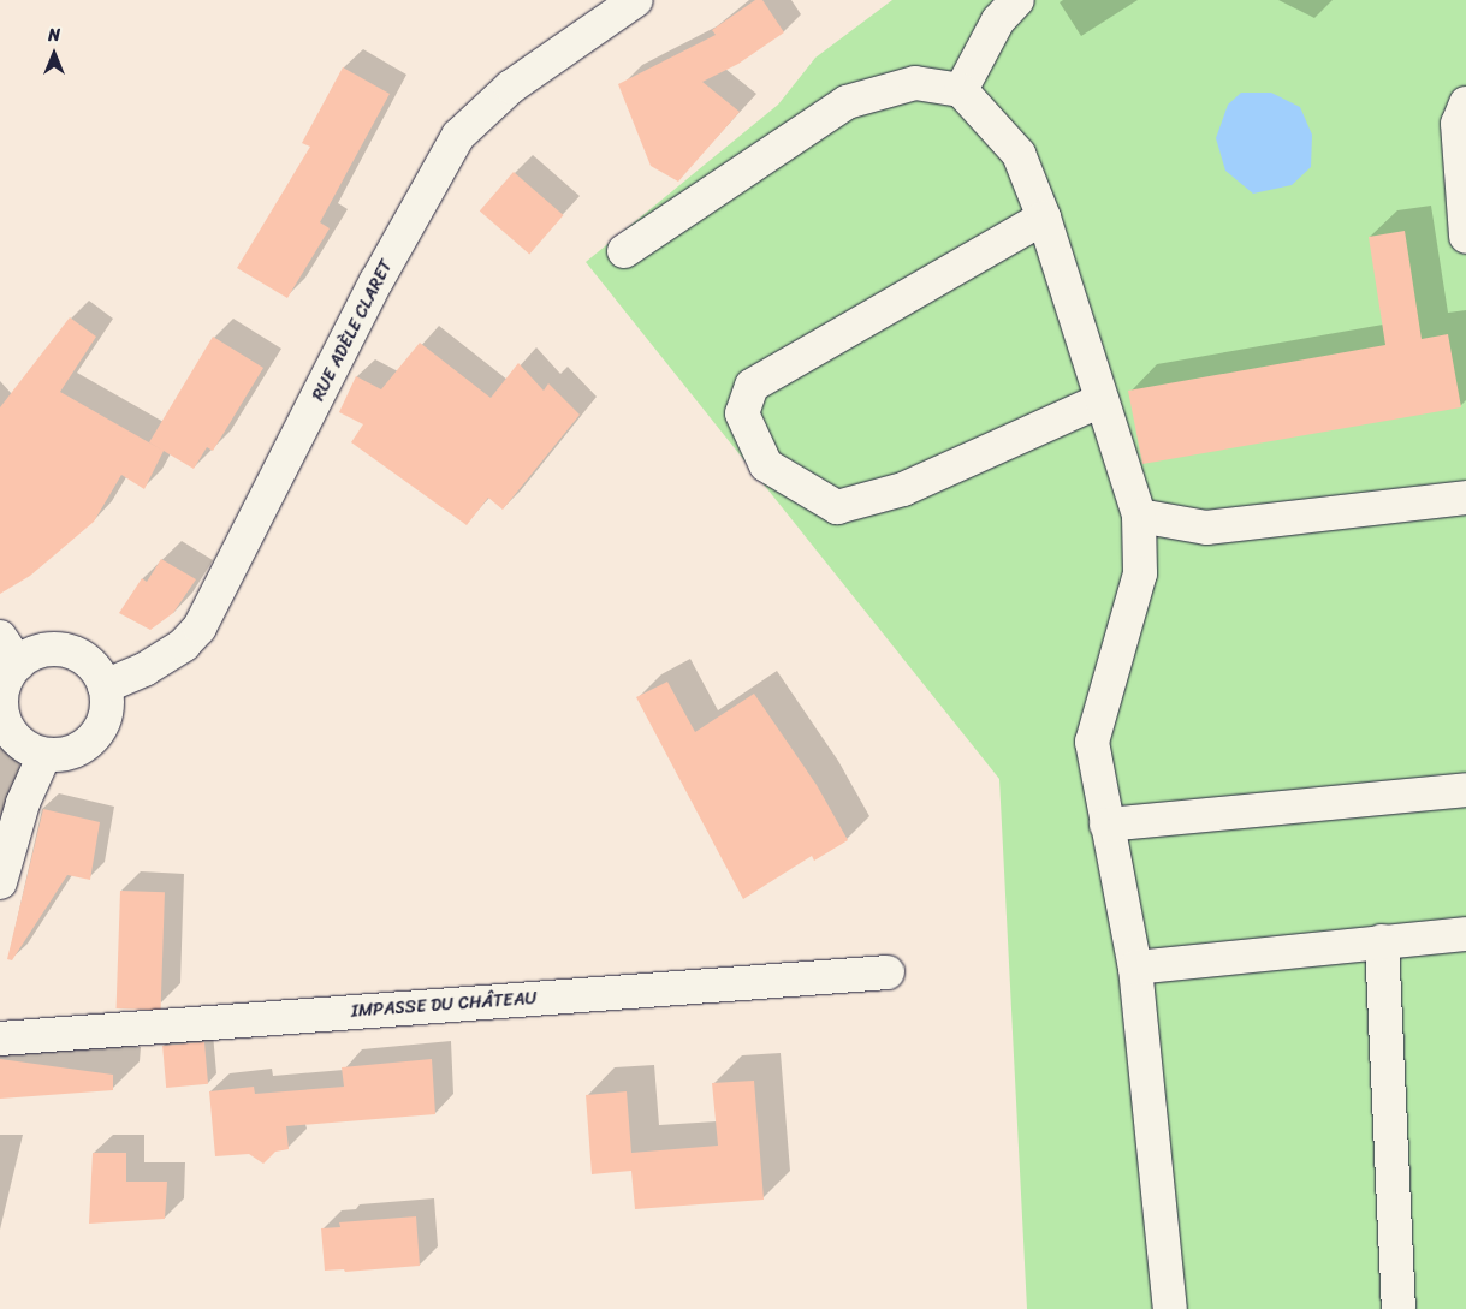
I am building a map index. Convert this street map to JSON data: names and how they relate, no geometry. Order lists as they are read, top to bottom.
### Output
{
  "streets": {
    "street": ["RUE ADÈLE CLARET", "IMPASSE DU CHÂTEAU"]
  },
  "north": "top"
}
